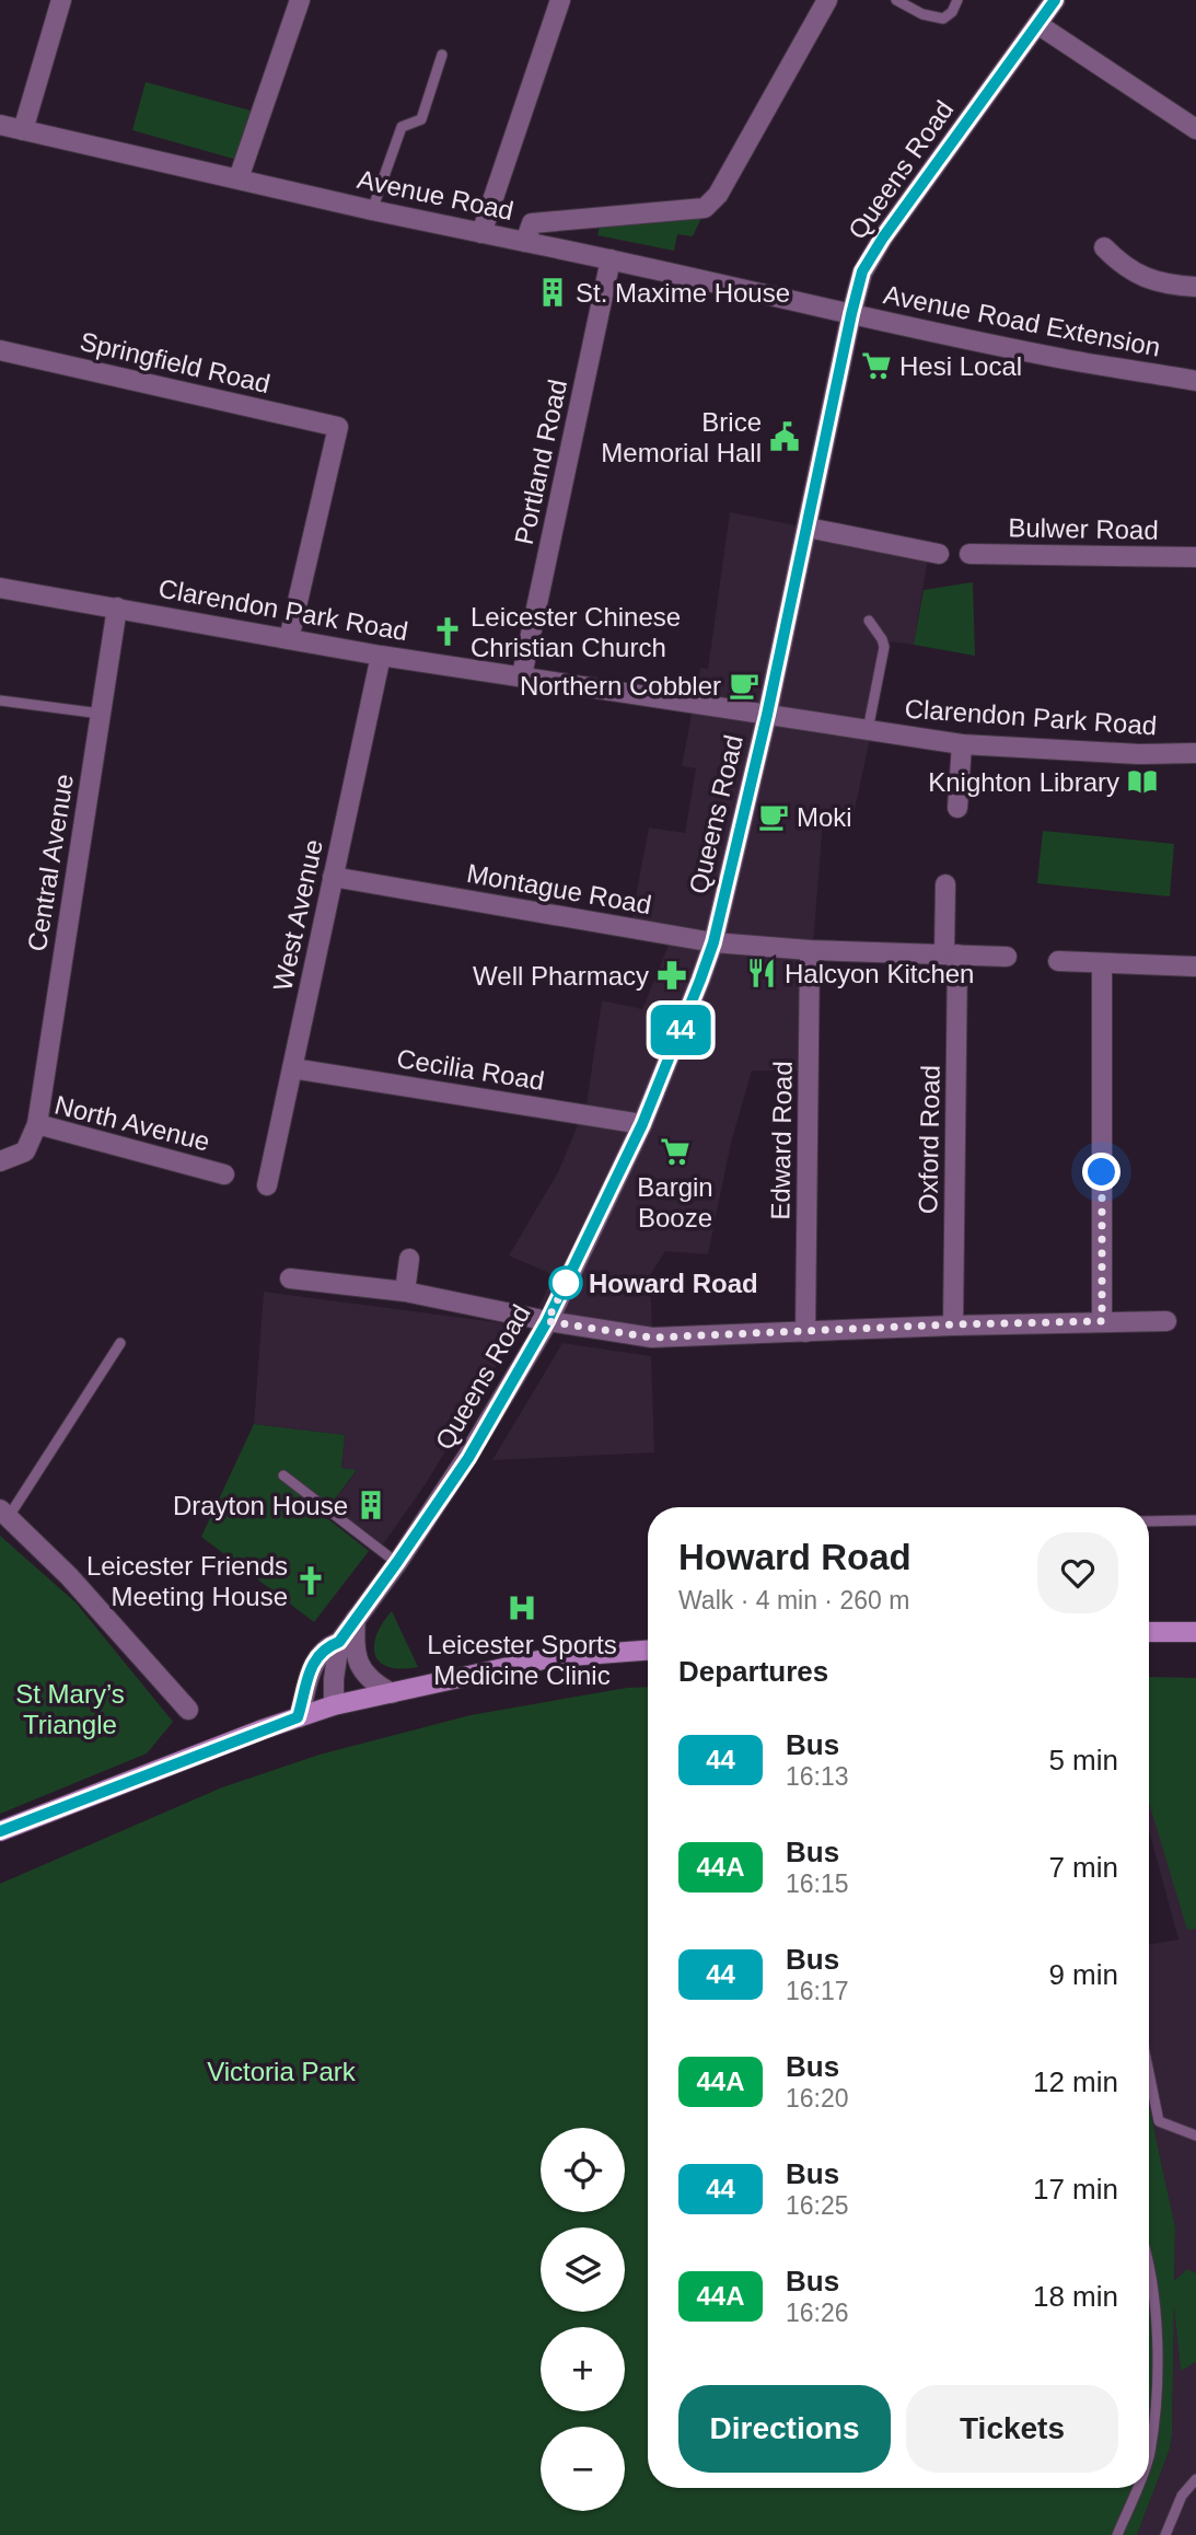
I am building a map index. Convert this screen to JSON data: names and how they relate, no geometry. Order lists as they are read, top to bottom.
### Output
{
  "streets": {
    "street": [
      "Queens Road",
      "Avenue Road",
      "Avenue Road Extension",
      "Springfield Road",
      "Portland Road",
      "Bulwer Road",
      "Clarendon Park Road",
      "Central Avenue",
      "Montague Road",
      "West Avenue",
      "Cecilia Road",
      "North Avenue",
      "Oxford Road",
      "Edward Road"
    ]
  },
  "crossings": [
    ["Queens Road", "Avenue Road Extension"],
    ["Queens Road", "Clarendon Park Road"],
    ["Queens Road", "Montague Road"],
    ["Queens Road", "Cecilia Road"],
    ["Avenue Road", "Avenue Road Extension"],
    ["Avenue Road Extension", "Portland Road"],
    ["Springfield Road", "Clarendon Park Road"],
    ["Portland Road", "Clarendon Park Road"],
    ["Clarendon Park Road", "Central Avenue"],
    ["Clarendon Park Road", "West Avenue"],
    ["Central Avenue", "North Avenue"],
    ["Montague Road", "West Avenue"],
    ["Montague Road", "Oxford Road"],
    ["Montague Road", "Edward Road"],
    ["West Avenue", "Cecilia Road"]
  ],
  "parks": ["St Mary’s Triangle", "Victoria Park"],
  "places": {
    "building": ["St. Maxime House", "Drayton House"],
    "supermarket": ["Hesi Local", "Bargin Booze"],
    "public building": ["Brice Memorial Hall"],
    "church": ["Leicester Chinese Christian Church", "Leicester Friends Meeting House"],
    "cafe": ["Northern Cobbler", "Moki"],
    "library": ["Knighton Library"],
    "restaurant": ["Halcyon Kitchen"],
    "pharmacy": ["Well Pharmacy"],
    "other": ["Howard Road"],
    "hospital": ["Leicester Sports Medicine Clinic"]
  },
  "lines": ["bus line 44"],
  "page": {
    "on_map": "44",
    "heading": [
      ["Howard Road", "Walk · 4 min · 260 m"],
      "Departures"
    ],
    "list": [
      {
        "mark": "44",
        "name": "Bus",
        "note": "16:13",
        "value": "5 min"
      },
      {
        "mark": "44A",
        "name": "Bus",
        "note": "16:15",
        "value": "7 min"
      },
      {
        "mark": "44",
        "name": "Bus",
        "note": "16:17",
        "value": "9 min"
      },
      {
        "mark": "44A",
        "name": "Bus",
        "note": "16:20",
        "value": "12 min"
      },
      {
        "mark": "44",
        "name": "Bus",
        "note": "16:25",
        "value": "17 min"
      },
      {
        "mark": "44A",
        "name": "Bus",
        "note": "16:26",
        "value": "18 min"
      }
    ],
    "map_buttons": ["+", "−"],
    "buttons": ["Directions", "Tickets"]
  }
}
